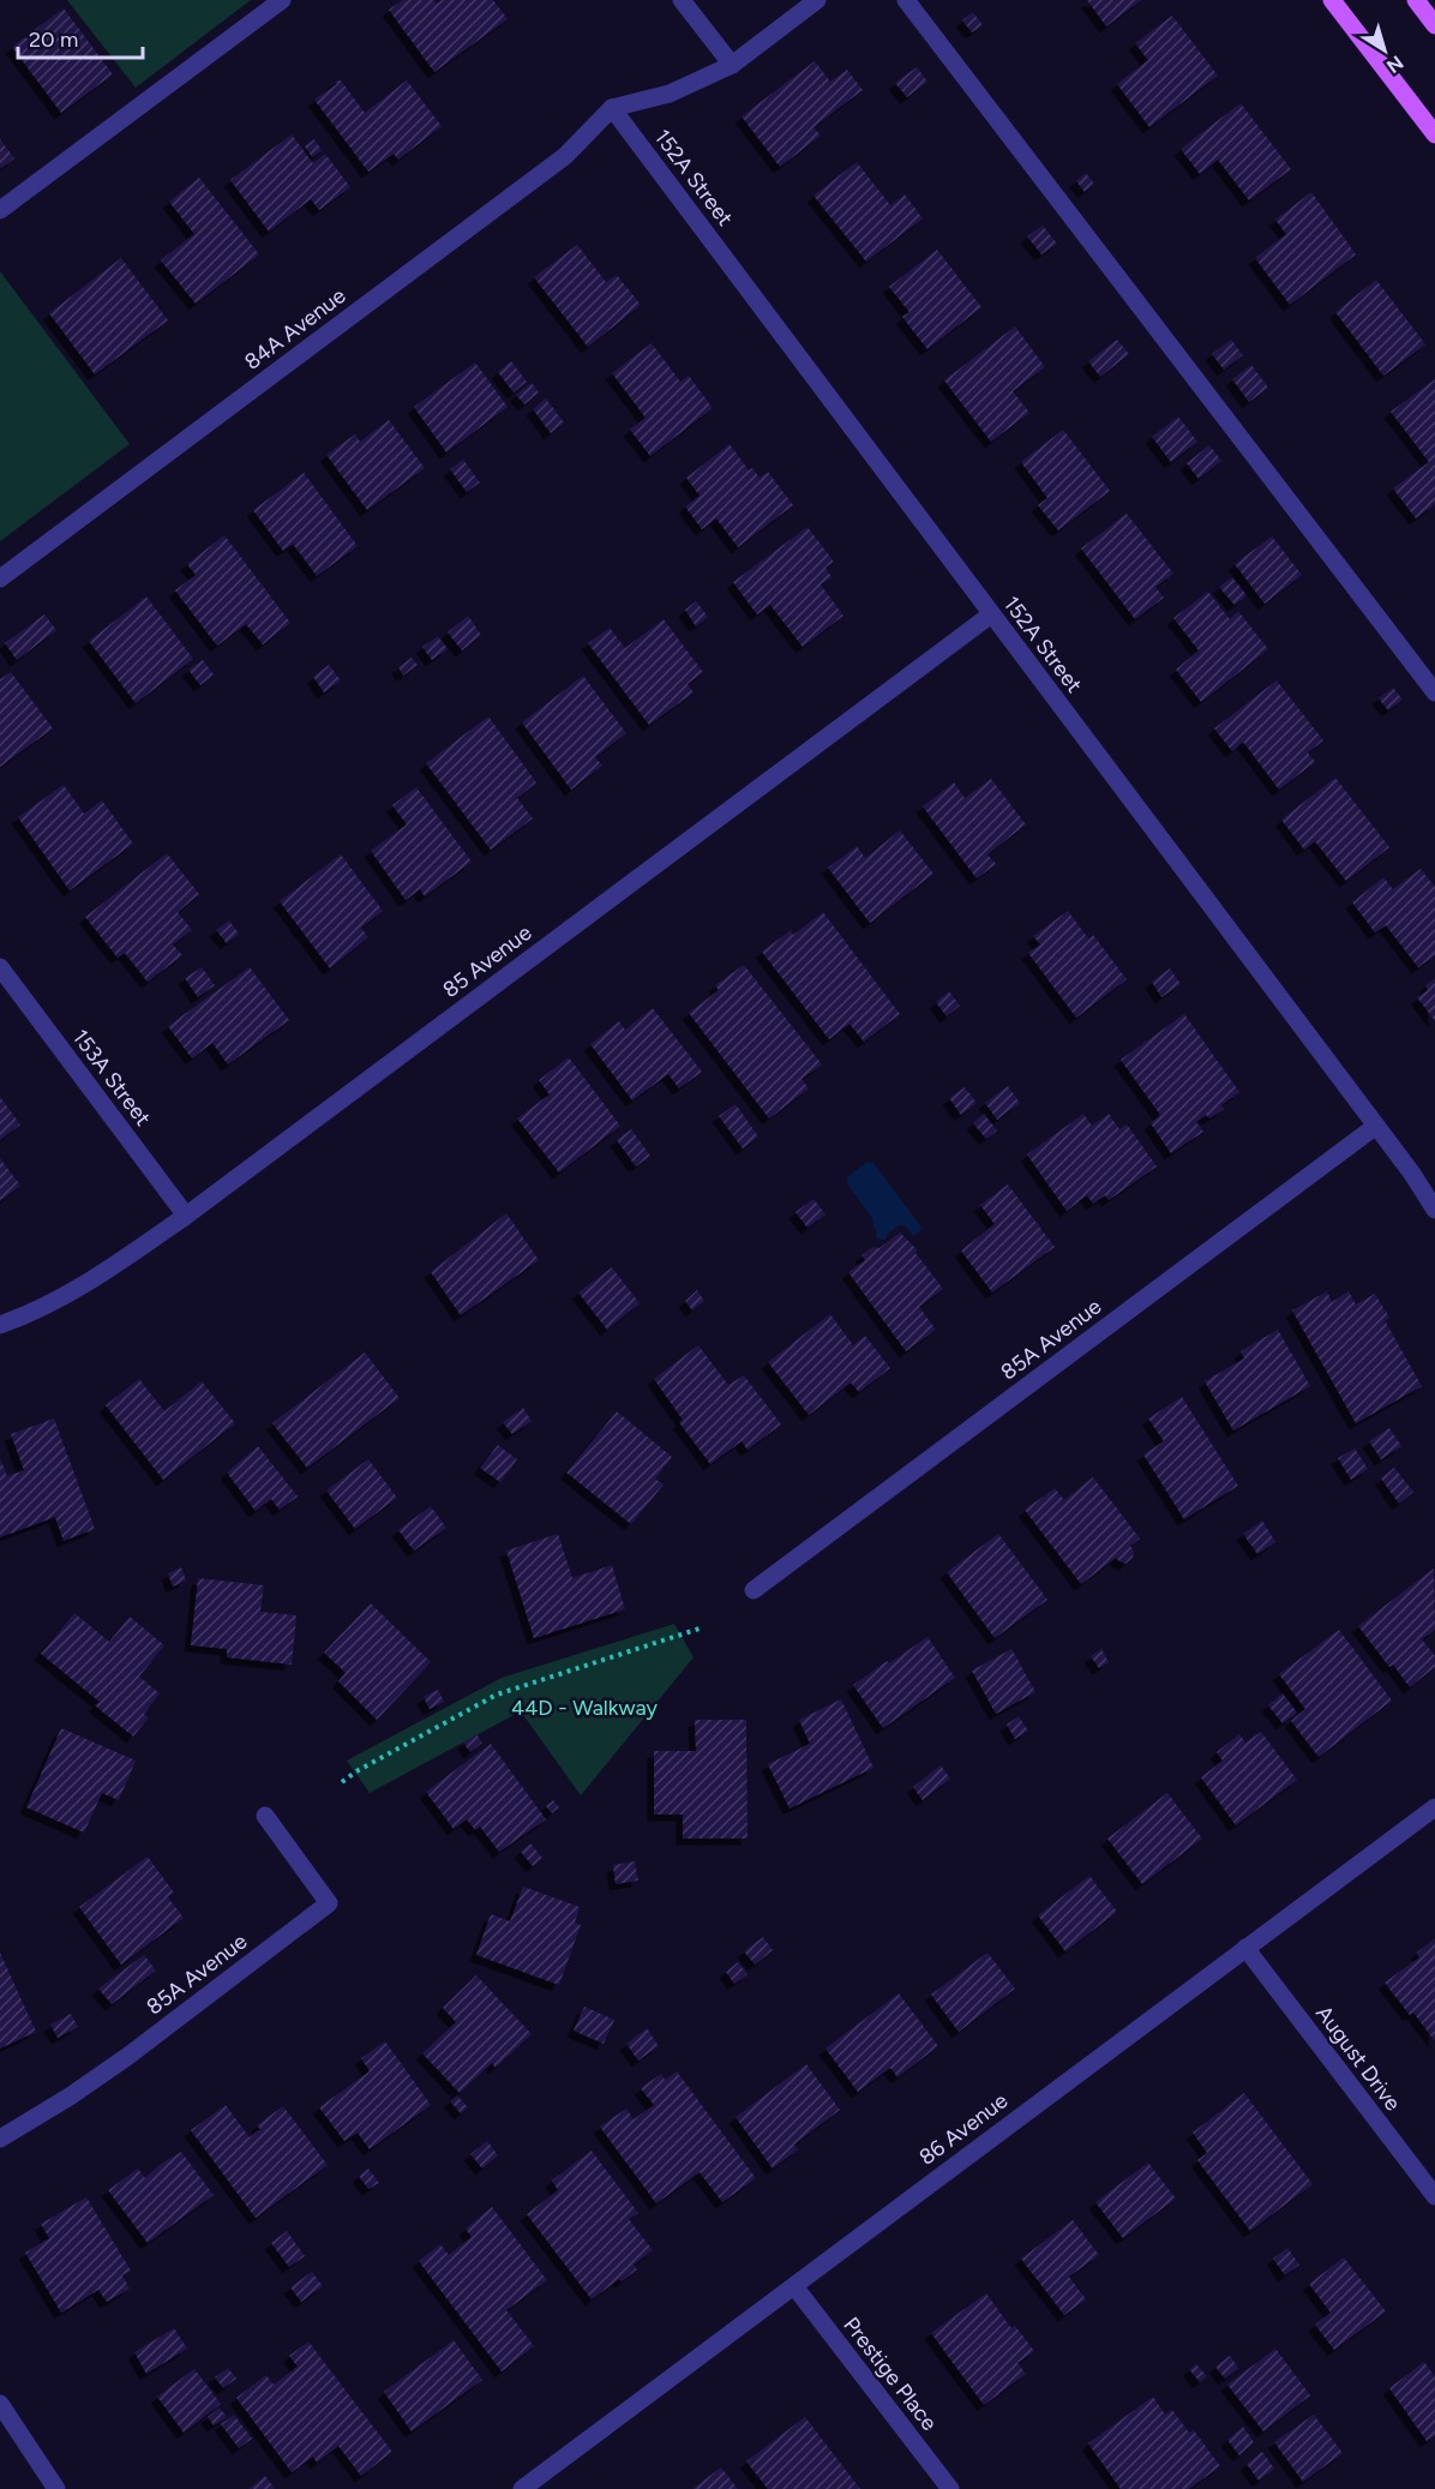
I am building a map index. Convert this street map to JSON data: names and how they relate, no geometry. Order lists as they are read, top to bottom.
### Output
{
  "streets": {
    "street": [
      "152A Street",
      "84A Avenue",
      "85 Avenue",
      "153A Street",
      "85A Avenue",
      "August Drive",
      "86 Avenue",
      "Prestige Place"
    ]
  },
  "crossings": [
    ["152A Street", "84A Avenue"],
    ["152A Street", "85 Avenue"],
    ["152A Street", "85A Avenue"],
    ["85 Avenue", "153A Street"],
    ["August Drive", "86 Avenue"],
    ["86 Avenue", "Prestige Place"]
  ],
  "parks": ["44D - Walkway"],
  "scale_bar": "20 m",
  "north": "bottom right"
}
